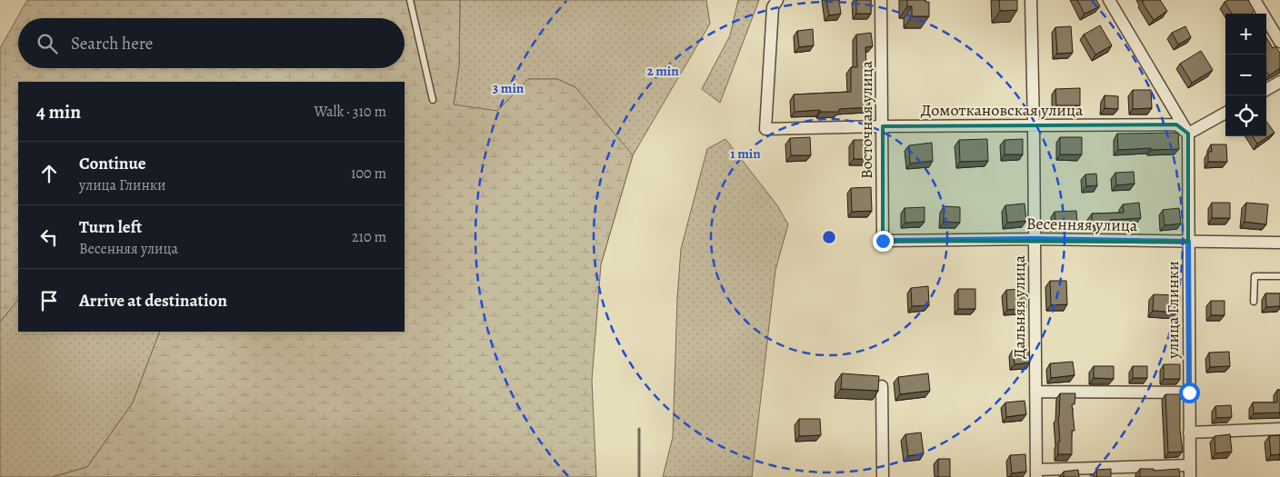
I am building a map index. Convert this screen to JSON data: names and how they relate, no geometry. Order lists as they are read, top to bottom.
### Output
{
  "streets": {
    "street": [
      "Домоткановская улица",
      "Восточная улица",
      "Весенняя улица",
      "Дальняя улица",
      "улица Глинки"
    ]
  },
  "crossings": [
    ["Домоткановская улица", "Восточная улица"],
    ["Домоткановская улица", "Дальняя улица"],
    ["Домоткановская улица", "улица Глинки"],
    ["Восточная улица", "Весенняя улица"],
    ["Весенняя улица", "Дальняя улица"],
    ["Весенняя улица", "улица Глинки"]
  ],
  "page": {
    "map_buttons": ["+", "−"],
    "search": "Search here",
    "heading": ["4 min", "Walk · 310 m"],
    "list": [
      ["Continue", "улица Глинки", "100 m"],
      ["Turn left", "Весенняя улица", "210 m"],
      "Arrive at destination"
    ]
  },
  "rings": ["2 min", "3 min", "1 min"]
}
